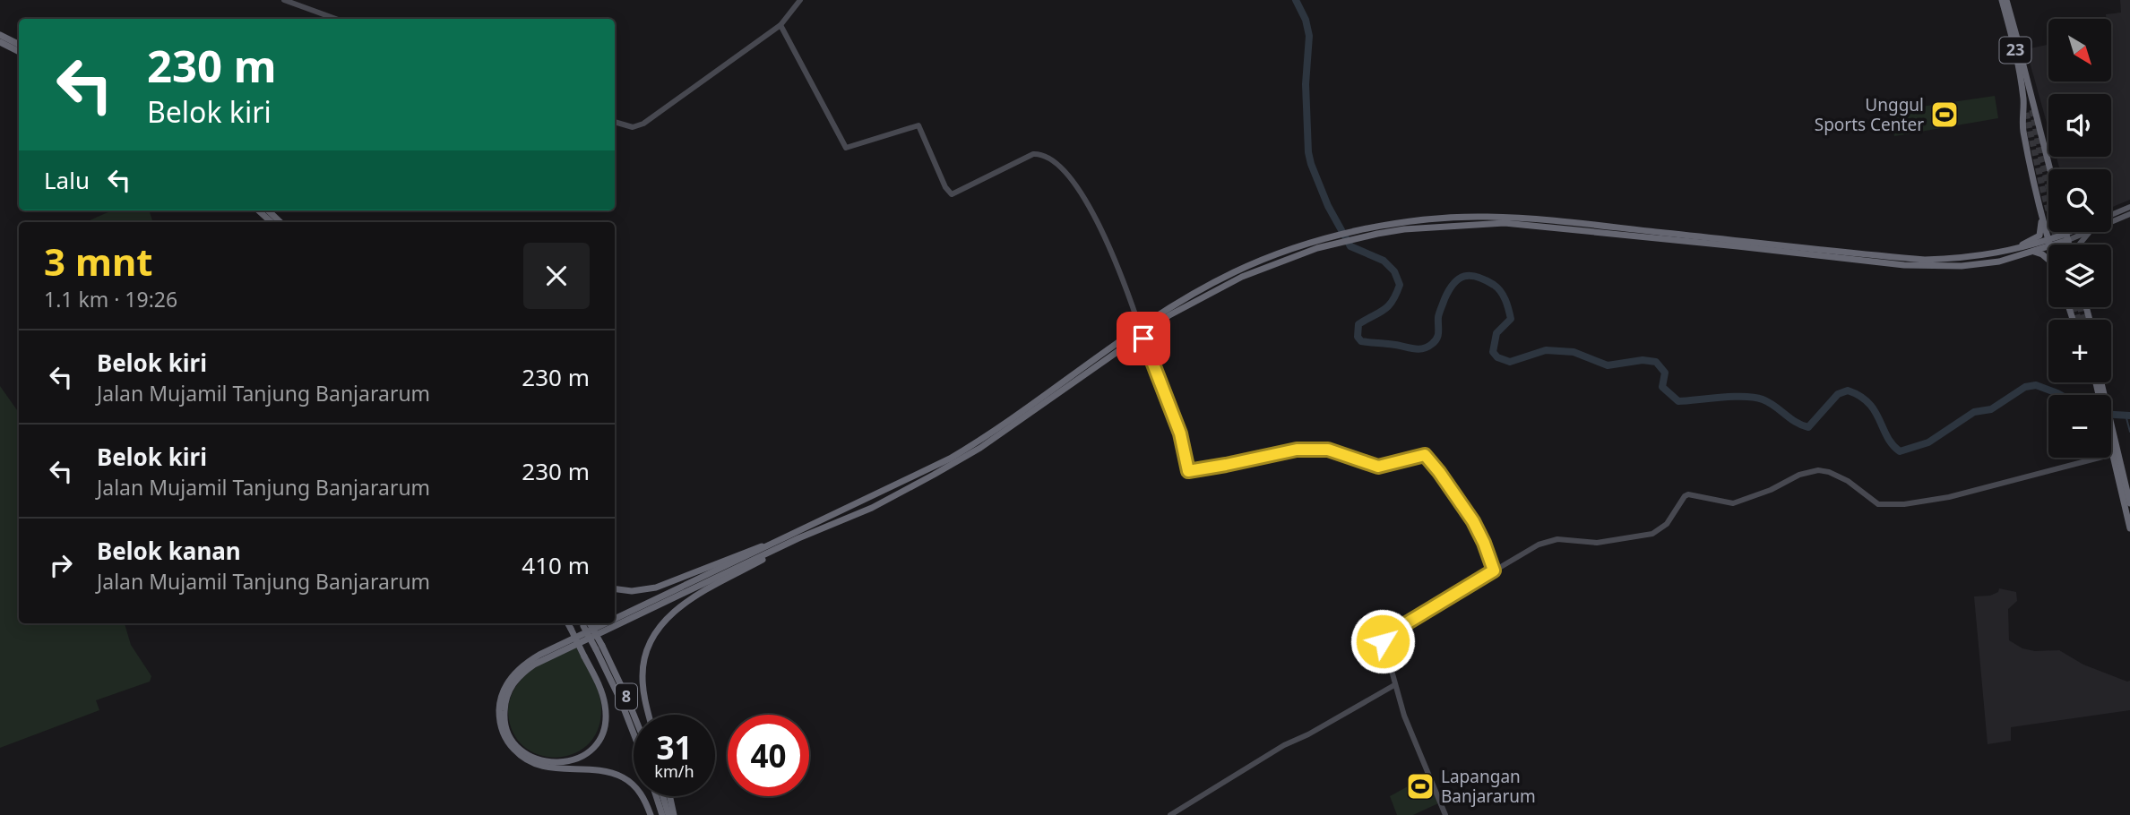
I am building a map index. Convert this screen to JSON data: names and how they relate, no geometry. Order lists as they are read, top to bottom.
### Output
{
  "streets": {
    "highway": ["23", "8"]
  },
  "places": {
    "sports": ["Unggul Sports Center", "Lapangan Banjararum"]
  },
  "north": "bottom right",
  "page": {
    "map_buttons": ["+", "−"],
    "turn": ["230 m", "Belok kiri"],
    "then": "Lalu",
    "heading": ["3 mnt", "1.1 km · 19:26"],
    "list": [
      {
        "name": "Belok kiri",
        "note": "Jalan Mujamil Tanjung Banjararum",
        "value": "230 m"
      },
      {
        "name": "Belok kiri",
        "note": "Jalan Mujamil Tanjung Banjararum",
        "value": "230 m"
      },
      {
        "name": "Belok kanan",
        "note": "Jalan Mujamil Tanjung Banjararum",
        "value": "410 m"
      }
    ],
    "speed": "31 km/h",
    "limit": "40"
  }
}
